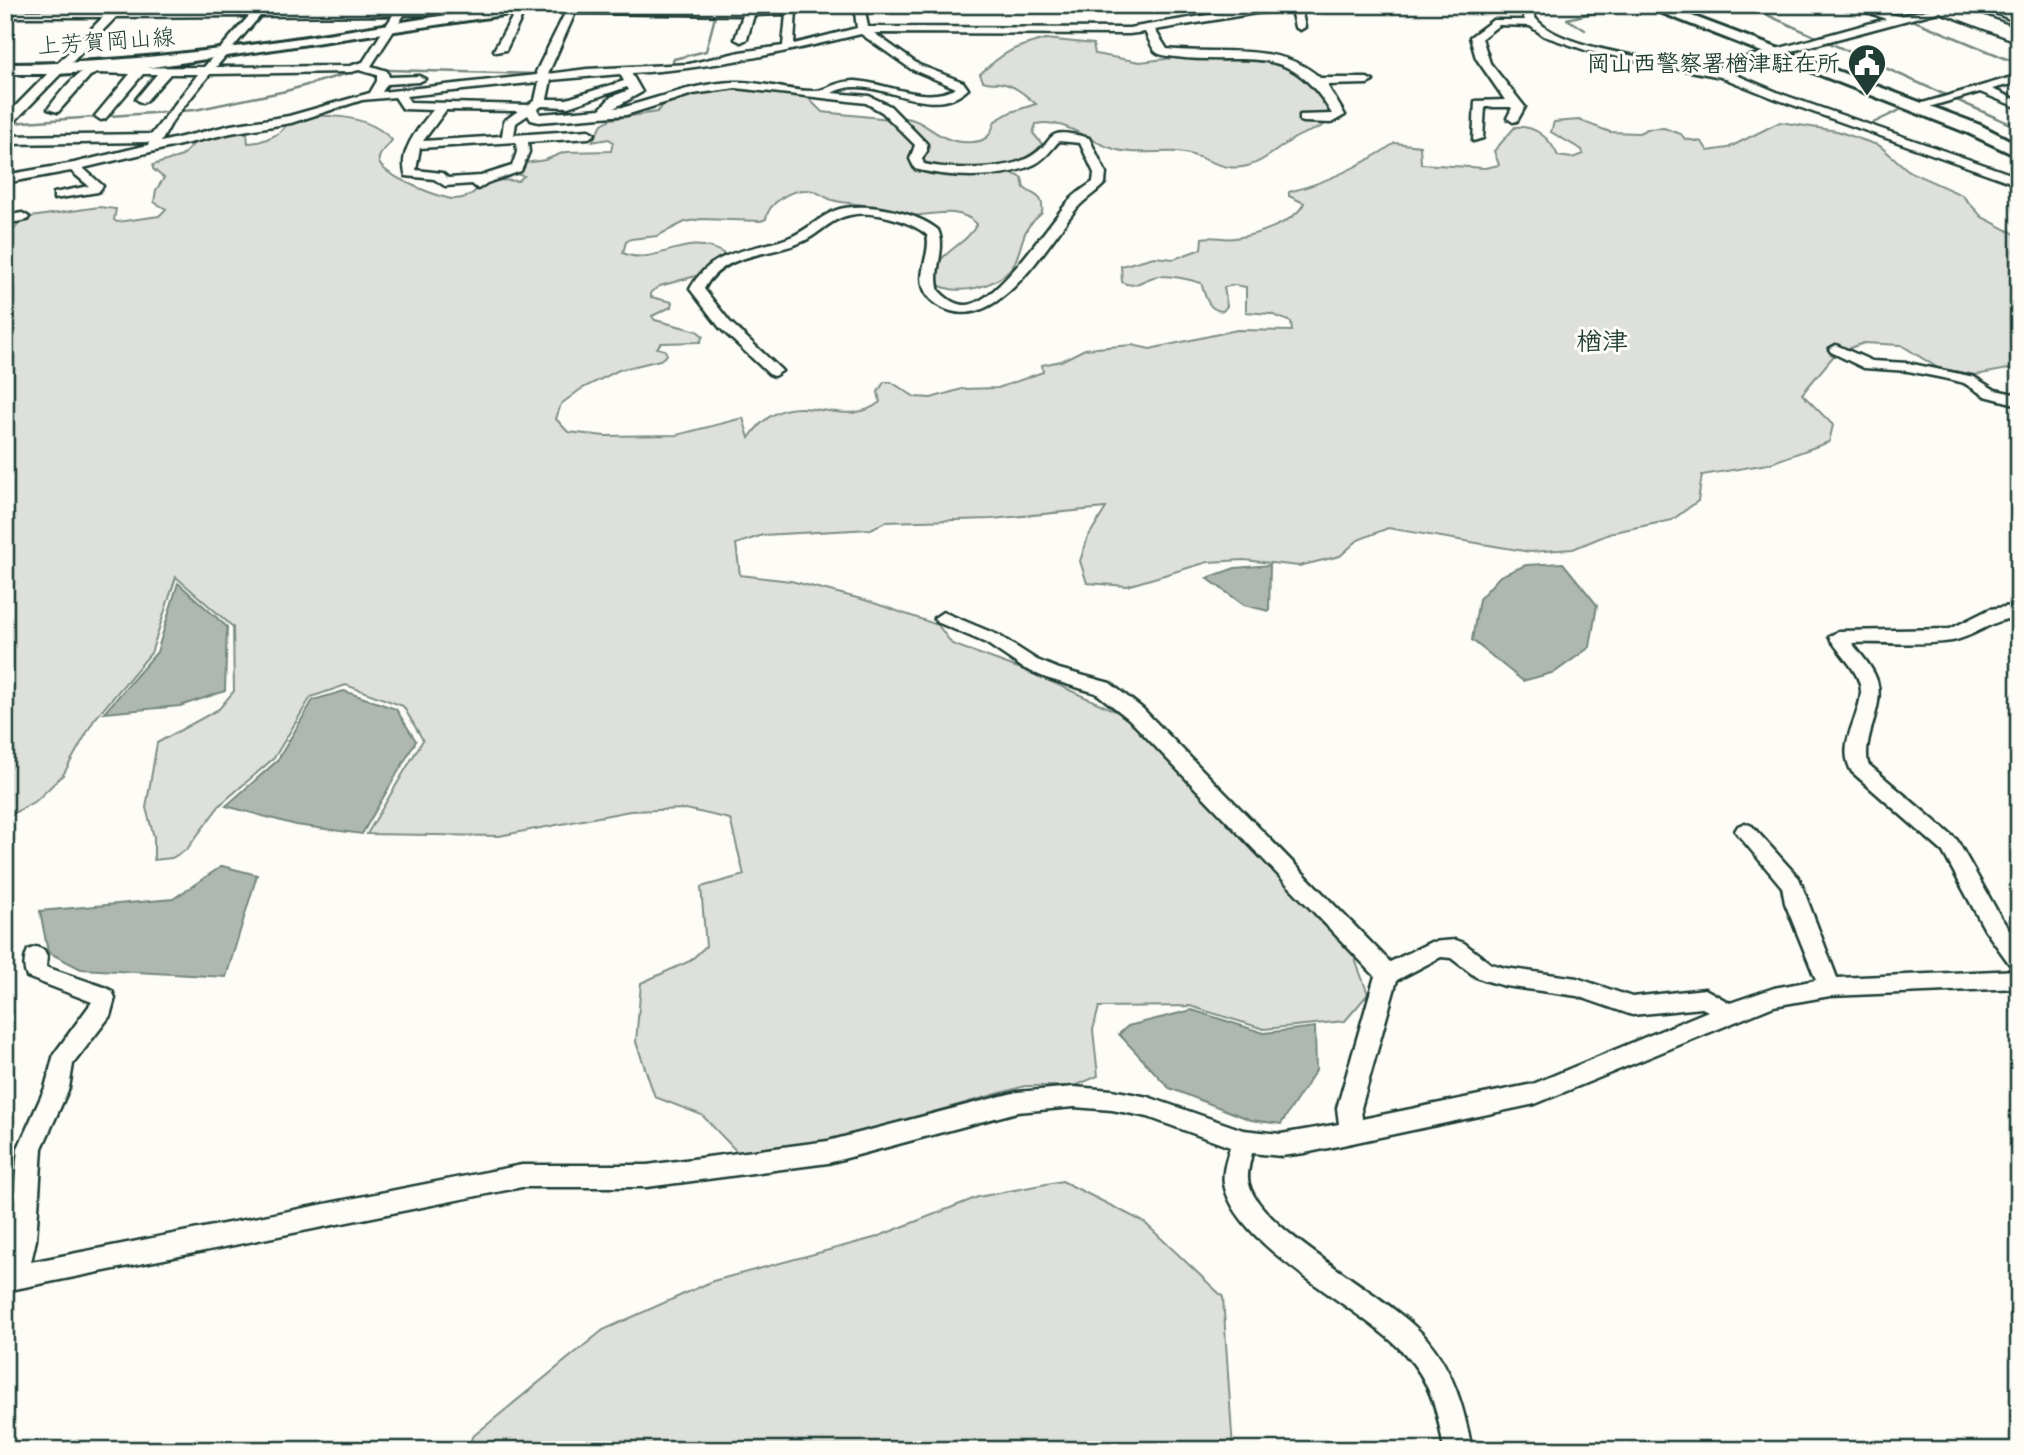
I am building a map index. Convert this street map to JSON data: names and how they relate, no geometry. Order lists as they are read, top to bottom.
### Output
{
  "streets": {
    "main road": ["上芳賀岡山線"]
  },
  "districts": ["楢津"],
  "places": {
    "public building": ["岡山西警察署楢津駐在所"]
  }
}
